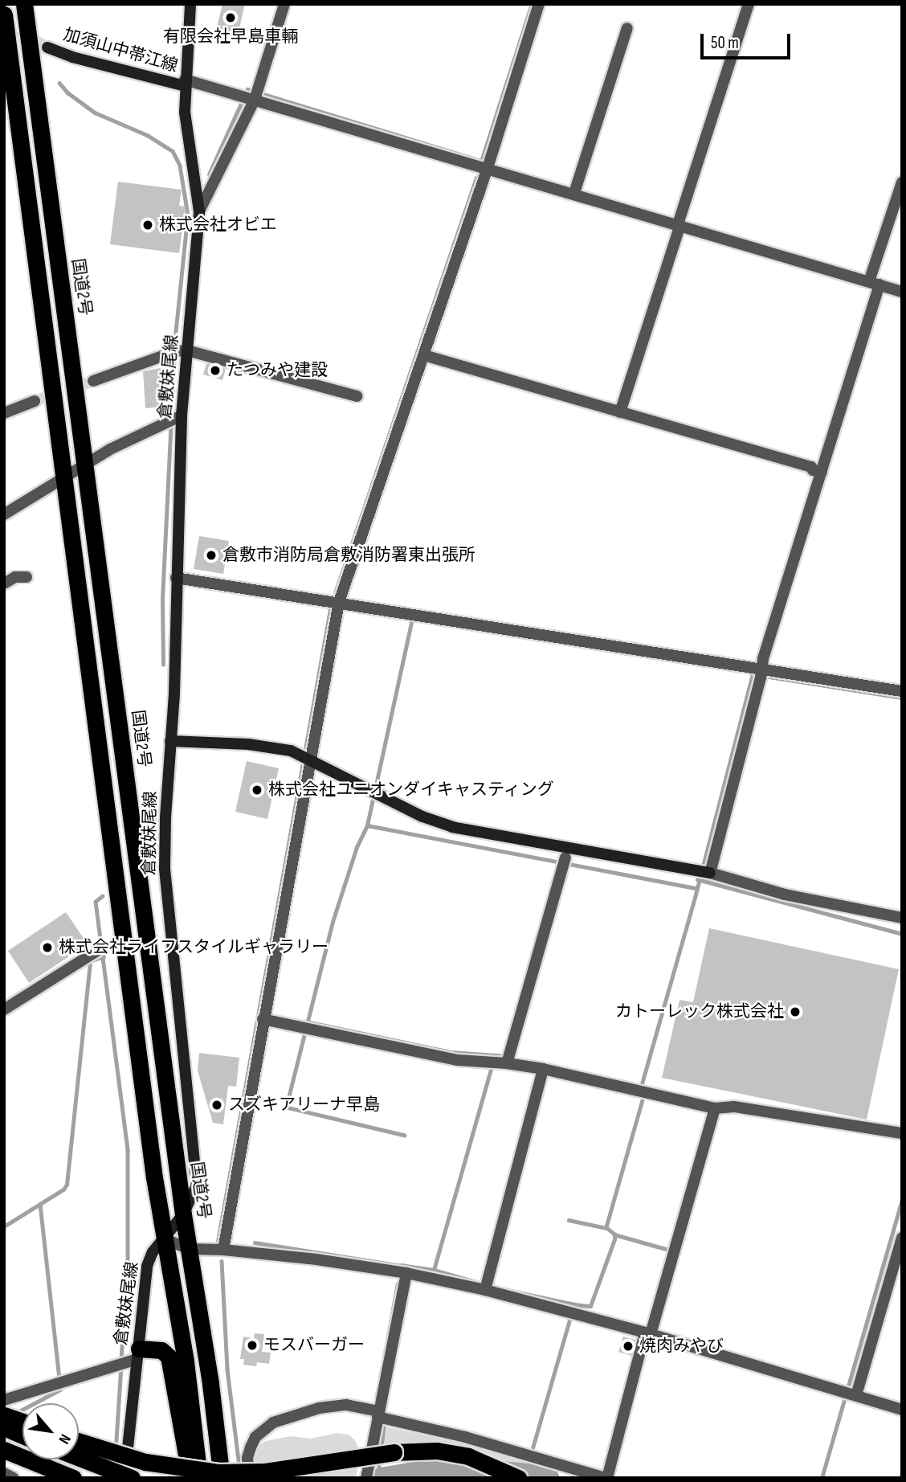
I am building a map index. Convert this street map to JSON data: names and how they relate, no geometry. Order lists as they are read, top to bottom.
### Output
{
  "streets": {
    "highway": ["国道2号"],
    "main road": ["加須山中帯江線", "倉敷妹尾線"]
  },
  "crossings": [
    ["加須山中帯江線", "倉敷妹尾線"],
    ["国道2号", "倉敷妹尾線"]
  ],
  "places": [
    "有限会社早島車輛",
    "株式会社オビエ",
    "たつみや建設",
    "倉敷市消防局倉敷消防署東出張所",
    "株式会社ユニオンダイキャスティング",
    "株式会社ライフスタイルギャラリー",
    "カトーレック株式会社",
    "スズキアリーナ早島",
    "モスバーガー",
    "焼肉みやび"
  ],
  "scale_bar": "50 m",
  "north": "bottom right"
}
